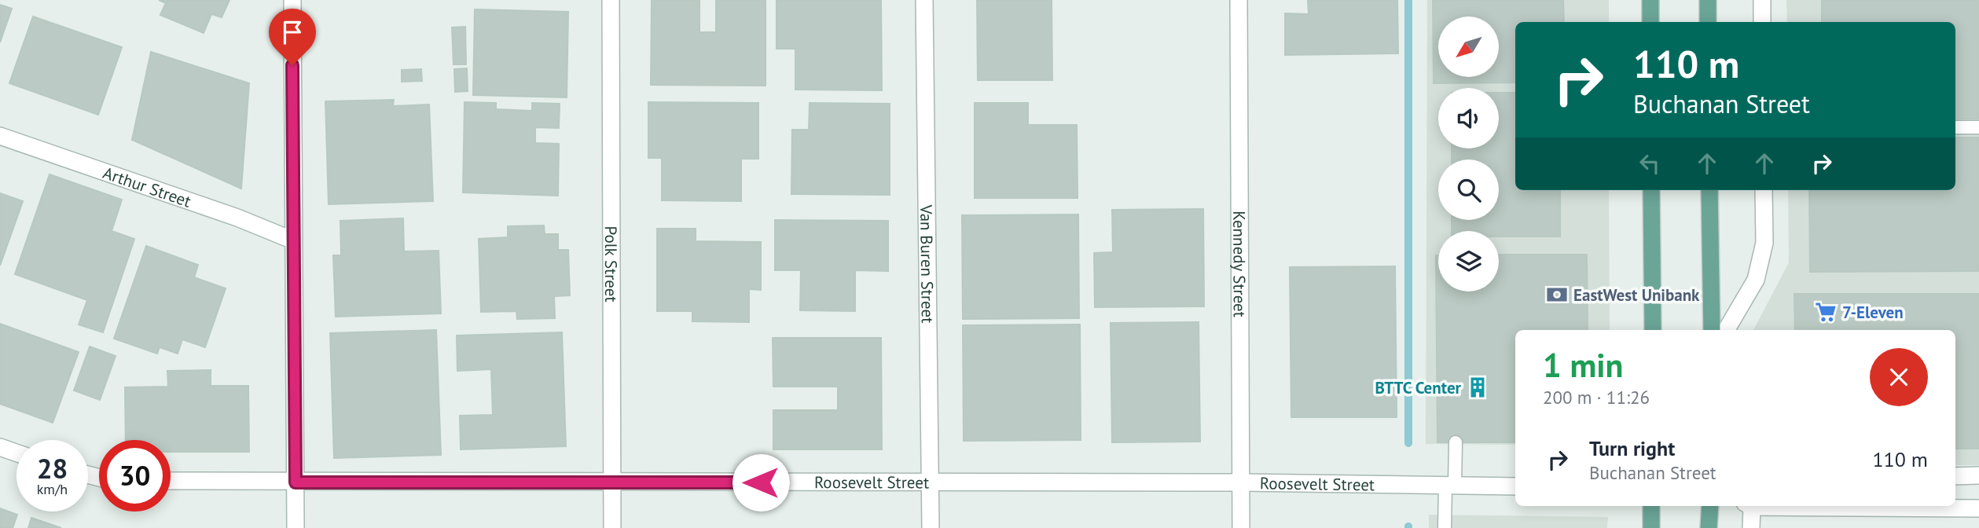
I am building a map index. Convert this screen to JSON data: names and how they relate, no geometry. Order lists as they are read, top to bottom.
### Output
{
  "streets": {
    "street": [
      "Arthur Street",
      "Polk Street",
      "Van Buren Street",
      "Kennedy Street",
      "Roosevelt Street"
    ]
  },
  "crossings": [
    ["Polk Street", "Roosevelt Street"],
    ["Van Buren Street", "Roosevelt Street"],
    ["Kennedy Street", "Roosevelt Street"]
  ],
  "places": {
    "bank": ["EastWest Unibank"],
    "supermarket": ["7-Eleven"],
    "building": ["BTTC Center"]
  },
  "north": "bottom left",
  "page": {
    "turn": ["110 m", "Buchanan Street"],
    "heading": ["1 min", "200 m · 11:26"],
    "list": [
      {
        "name": "Turn right",
        "note": "Buchanan Street",
        "value": "110 m"
      }
    ],
    "speed": "28 km/h",
    "limit": "30"
  }
}
